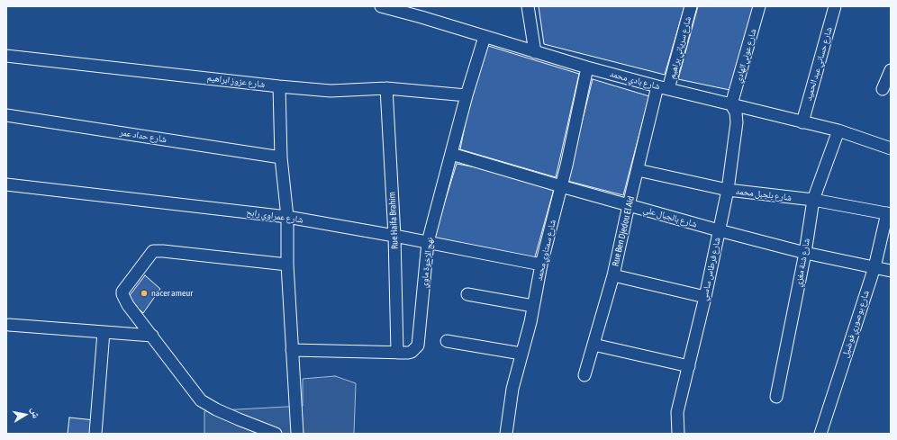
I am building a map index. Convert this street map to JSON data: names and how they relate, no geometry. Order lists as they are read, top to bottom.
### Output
{
  "streets": {
    "street": [
      "شارع سرياني براهيم",
      "شارع عوني الهادي",
      "شارع حساني عبد الحميد",
      "شارع بادي محمد",
      "شارع عزوز ابراهيم",
      "شارع حداد عمر",
      "شارع بلجبل محمد",
      "شارع عمراوي رابح",
      "شارع بالجبال علي",
      "Rue Haifa Brahim",
      "Rue Ben Djedou El Aid",
      "شارع سمتاوي محمد",
      "نهج الإخوة ماوي",
      "شارع شنة مغزي",
      "شارع فرطاس ساسي",
      "شارع بوصوري فوضيل"
    ]
  },
  "crossings": [
    ["شارع سرياني براهيم", "شارع بادي محمد"],
    ["شارع سرياني براهيم", "Rue Ben Djedou El Aid"],
    ["شارع عوني الهادي", "شارع بادي محمد"],
    ["شارع عوني الهادي", "شارع فرطاس ساسي"],
    ["شارع حساني عبد الحميد", "شارع بادي محمد"],
    ["شارع بادي محمد", "Rue Ben Djedou El Aid"],
    ["شارع بادي محمد", "شارع سمتاوي محمد"],
    ["شارع بادي محمد", "نهج الإخوة ماوي"],
    ["شارع بادي محمد", "شارع شنة مغزي"],
    ["شارع بادي محمد", "شارع فرطاس ساسي"],
    ["شارع عزوز ابراهيم", "Rue Haifa Brahim"],
    ["شارع عزوز ابراهيم", "نهج الإخوة ماوي"],
    ["شارع بلجبل محمد", "Rue Ben Djedou El Aid"],
    ["شارع بلجبل محمد", "شارع شنة مغزي"],
    ["شارع بلجبل محمد", "شارع فرطاس ساسي"],
    ["شارع بلجبل محمد", "شارع بوصوري فوضيل"],
    ["شارع عمراوي رابح", "Rue Haifa Brahim"],
    ["شارع عمراوي رابح", "شارع سمتاوي محمد"],
    ["شارع عمراوي رابح", "نهج الإخوة ماوي"],
    ["شارع بالجبال علي", "Rue Ben Djedou El Aid"],
    ["شارع بالجبال علي", "شارع سمتاوي محمد"],
    ["شارع بالجبال علي", "نهج الإخوة ماوي"],
    ["شارع بالجبال علي", "شارع شنة مغزي"],
    ["شارع بالجبال علي", "شارع فرطاس ساسي"],
    ["شارع بالجبال علي", "شارع بوصوري فوضيل"],
    ["Rue Haifa Brahim", "نهج الإخوة ماوي"]
  ],
  "places": ["nacer ameur"],
  "north": "right"
}
